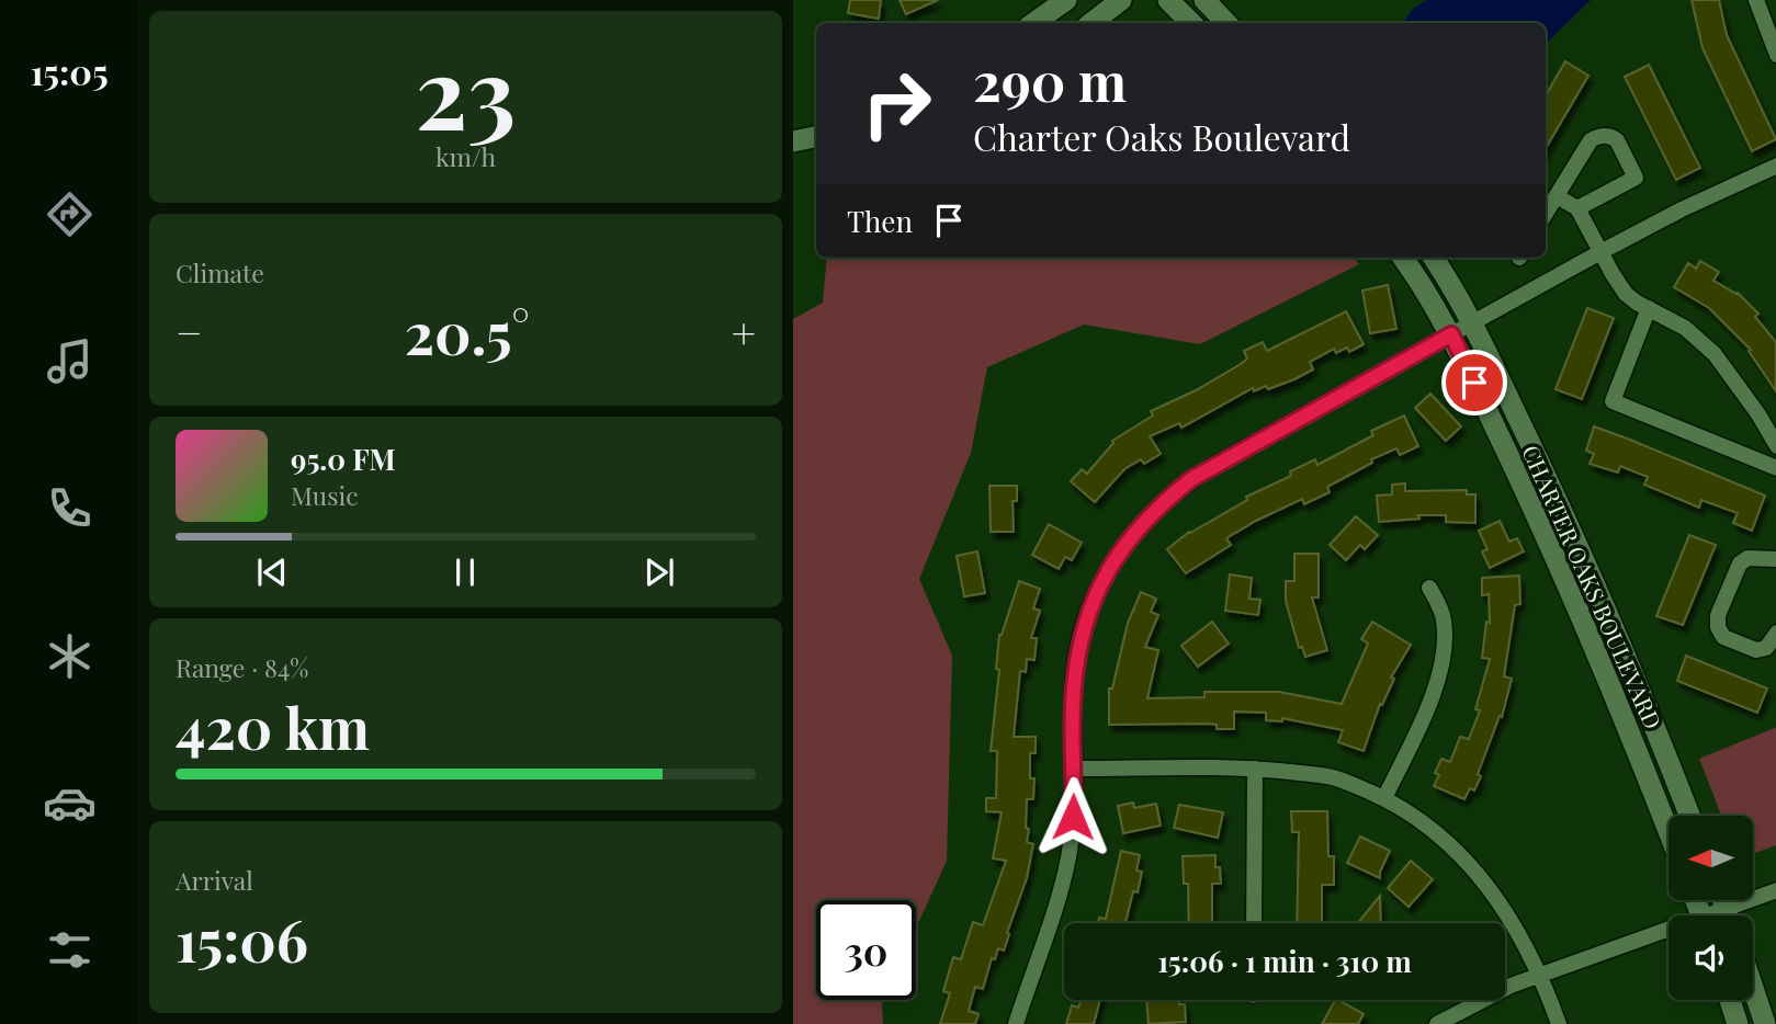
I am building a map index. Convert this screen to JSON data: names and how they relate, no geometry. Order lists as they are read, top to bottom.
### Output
{
  "streets": {
    "street": ["CHARTER OAKS BOULEVARD"]
  },
  "north": "left",
  "page": {
    "tabs": "15:05",
    "tile": [
      ["23", "km/h"],
      "Climate",
      ["Range · 84%", "420 km"],
      ["Arrival", "15:06"]
    ],
    "turn": ["290 m", "Charter Oaks Boulevard"],
    "then": "Then",
    "heat": ["−", "20.5°", "+"],
    "song": ["95.0 FM", "Music"],
    "limit": "30",
    "trip": "15:06 · 1 min · 310 m"
  }
}
